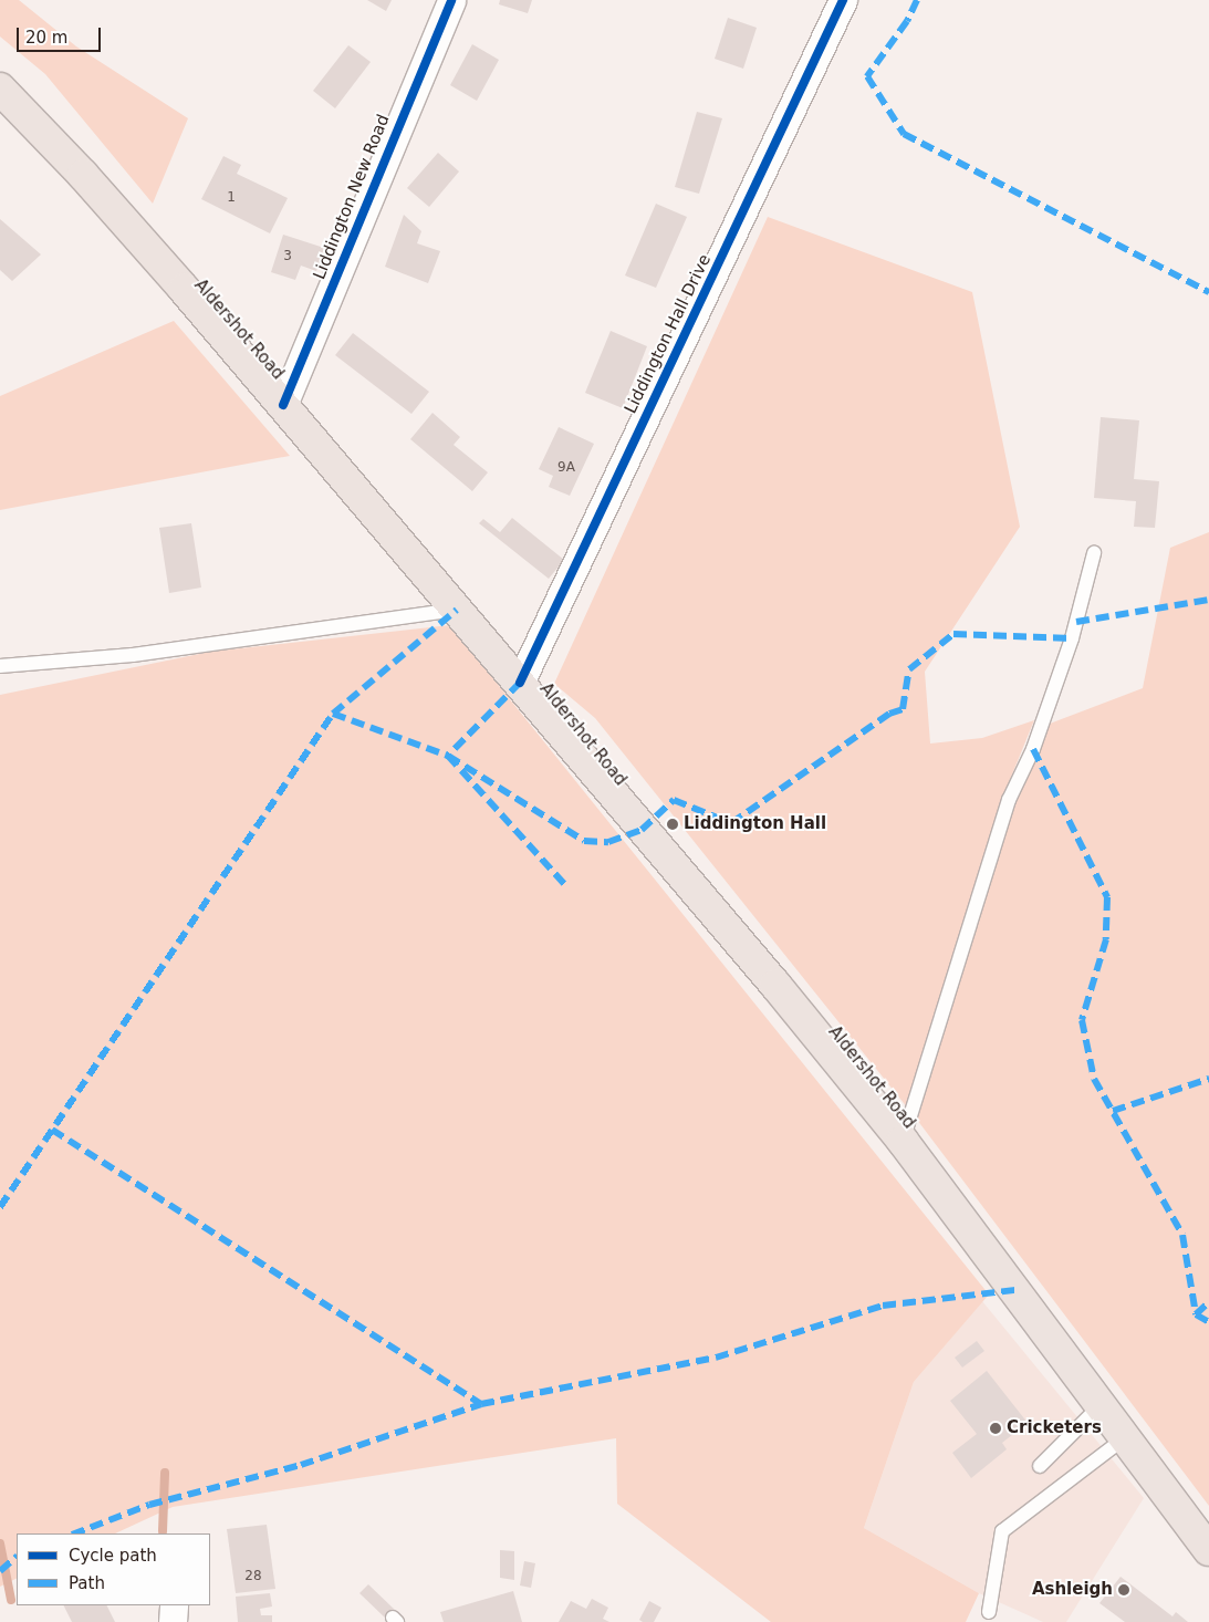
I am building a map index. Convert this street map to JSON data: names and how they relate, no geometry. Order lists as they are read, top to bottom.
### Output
{
  "streets": {
    "main road": ["Aldershot Road"],
    "street": ["Liddington New Road", "Liddington Hall Drive"]
  },
  "crossings": [
    ["Liddington New Road", "Aldershot Road"],
    ["Aldershot Road", "Liddington Hall Drive"]
  ],
  "places": ["Liddington Hall", "Cricketers", "Ashleigh"],
  "house_numbers": [
    "1",
    "3",
    "9A",
    "28"
  ],
  "legend": ["Cycle path", "Path"],
  "scale_bar": "20 m"
}
